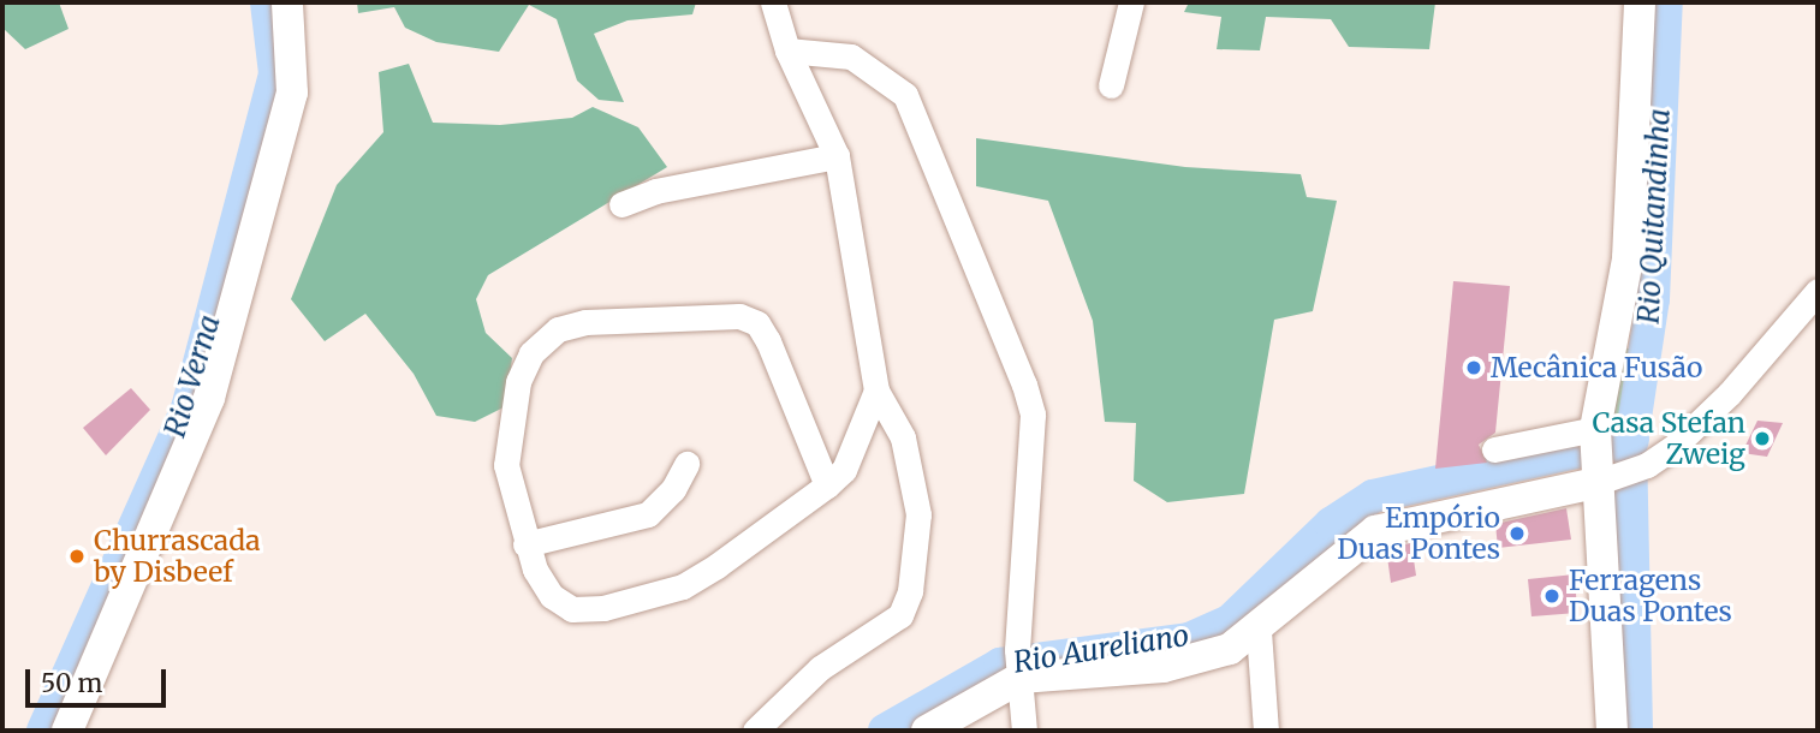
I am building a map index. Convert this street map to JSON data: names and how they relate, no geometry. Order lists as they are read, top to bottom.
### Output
{
  "water": ["Rio Quitandinha", "Rio Verna", "Rio Aureliano"],
  "places": [
    "Mecânica Fusão",
    "Casa Stefan Zweig",
    "Empório Duas Pontes",
    "Churrascada by Disbeef",
    "Ferragens Duas Pontes"
  ],
  "scale_bar": "50 m"
}
